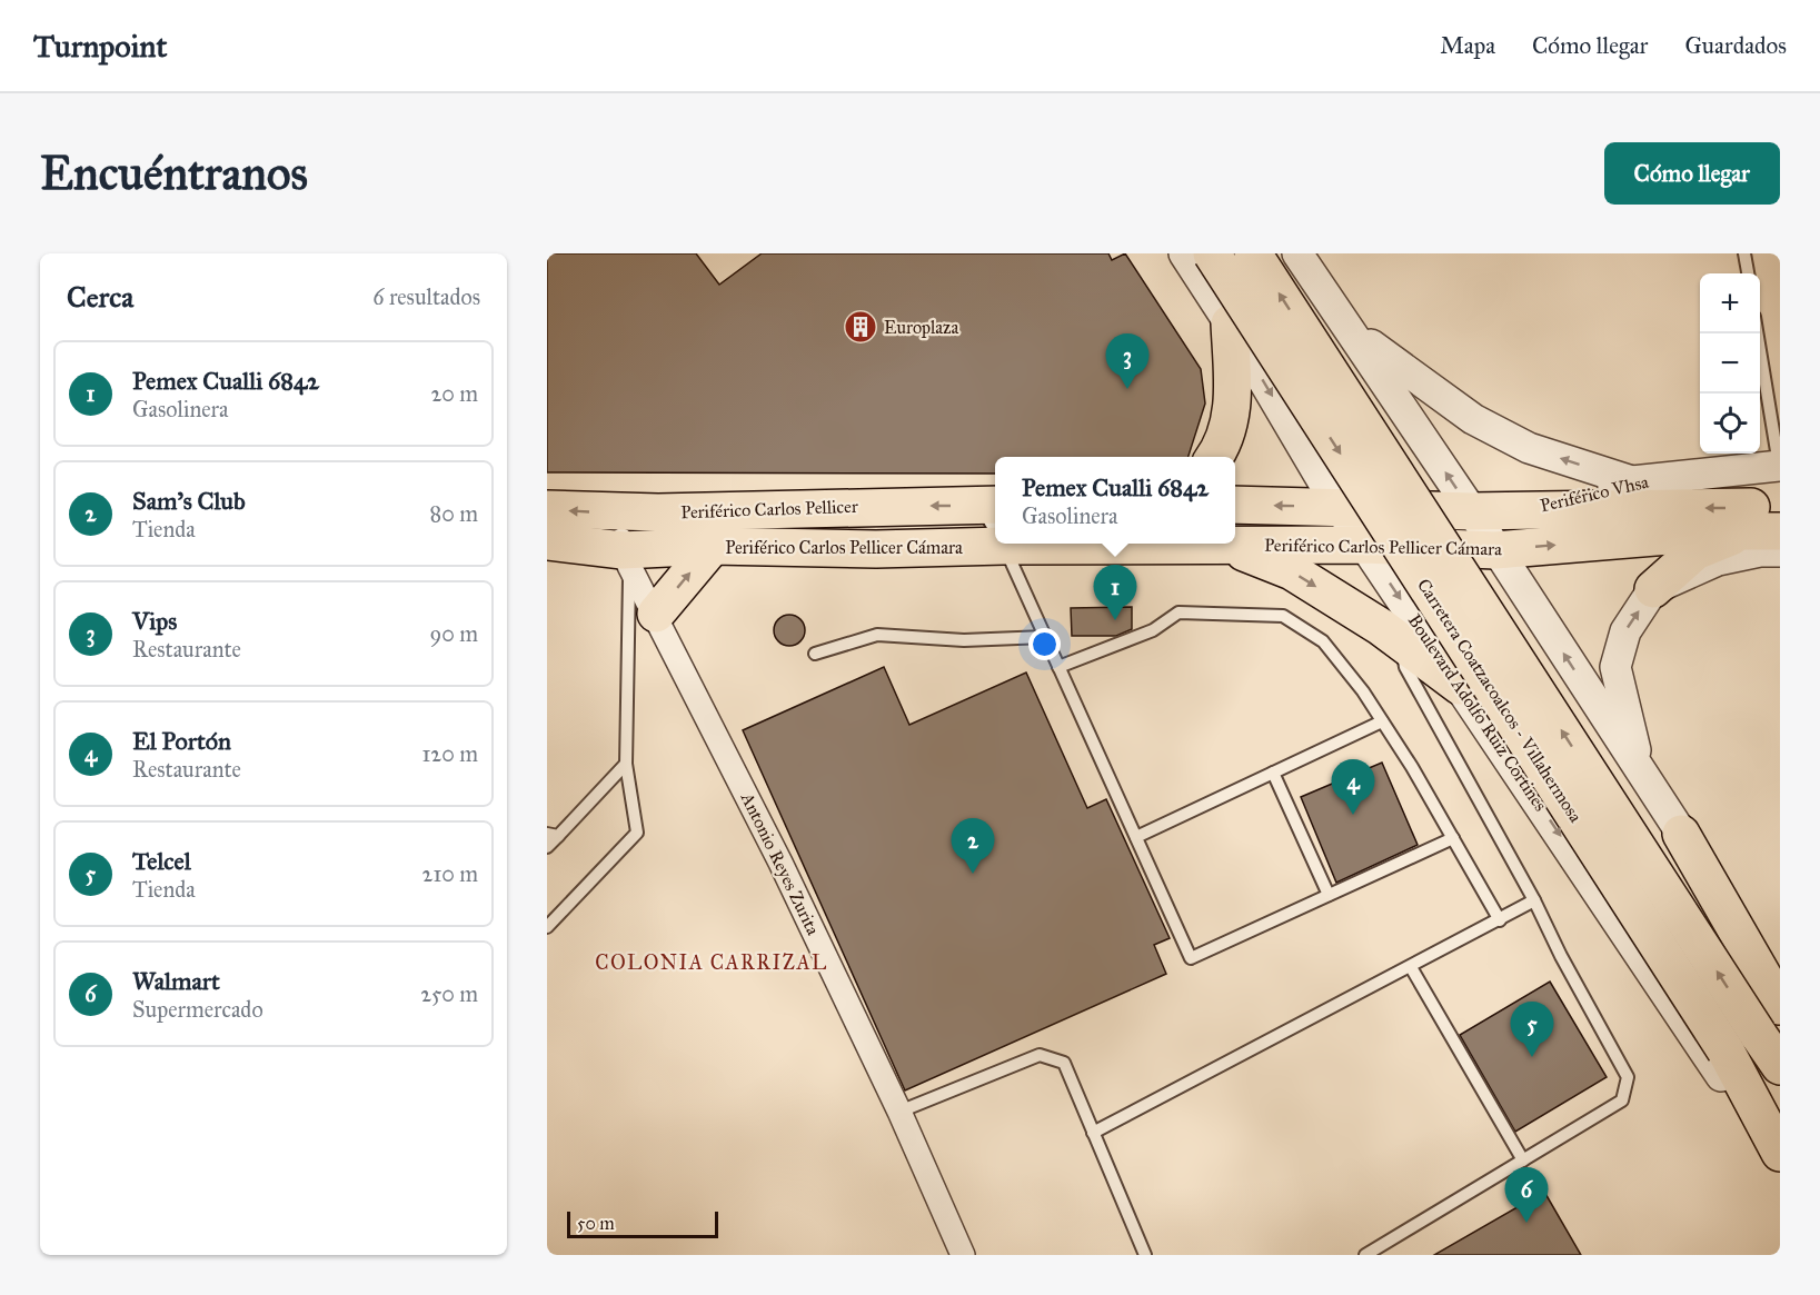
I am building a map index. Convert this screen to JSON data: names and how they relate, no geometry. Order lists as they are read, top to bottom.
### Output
{
  "streets": {
    "main road": ["Periférico Carlos Pellicer", "Periférico Carlos Pellicer Cámara", "Carretera Coatzacoalcos - Villahermosa"],
    "street": ["Periférico Vhsa", "Boulevard Adolfo Ruiz Cortines", "Antonio Reyes Zurita"]
  },
  "crossings": [
    ["Periférico Vhsa", "Periférico Carlos Pellicer Cámara"],
    ["Periférico Carlos Pellicer Cámara", "Boulevard Adolfo Ruiz Cortines"],
    ["Periférico Carlos Pellicer Cámara", "Antonio Reyes Zurita"]
  ],
  "one_way": ["Periférico Carlos Pellicer"],
  "districts": ["COLONIA CARRIZAL"],
  "places": {
    "building": ["Europlaza"]
  },
  "scale_bar": "50 m",
  "page": {
    "header": "Turnpoint",
    "nav": ["Mapa", "Cómo llegar", "Guardados"],
    "buttons": "Cómo llegar",
    "title": "Encuéntranos",
    "heading": ["Cerca", "6 resultados"],
    "map_buttons": ["+", "−"],
    "pins": [
      "3",
      "1",
      "4",
      "2",
      "5",
      "6"
    ],
    "list": [
      {
        "mark": "1",
        "name": "Pemex Cualli 6842",
        "note": "Gasolinera",
        "value": "20 m"
      },
      {
        "mark": "2",
        "name": "Sam's Club",
        "note": "Tienda",
        "value": "80 m"
      },
      {
        "mark": "3",
        "name": "Vips",
        "note": "Restaurante",
        "value": "90 m"
      },
      {
        "mark": "4",
        "name": "El Portón",
        "note": "Restaurante",
        "value": "120 m"
      },
      {
        "mark": "5",
        "name": "Telcel",
        "note": "Tienda",
        "value": "210 m"
      },
      {
        "mark": "6",
        "name": "Walmart",
        "note": "Supermercado",
        "value": "250 m"
      }
    ],
    "popup": ["Pemex Cualli 6842", "Gasolinera"],
    "scale": "50 m"
  }
}
